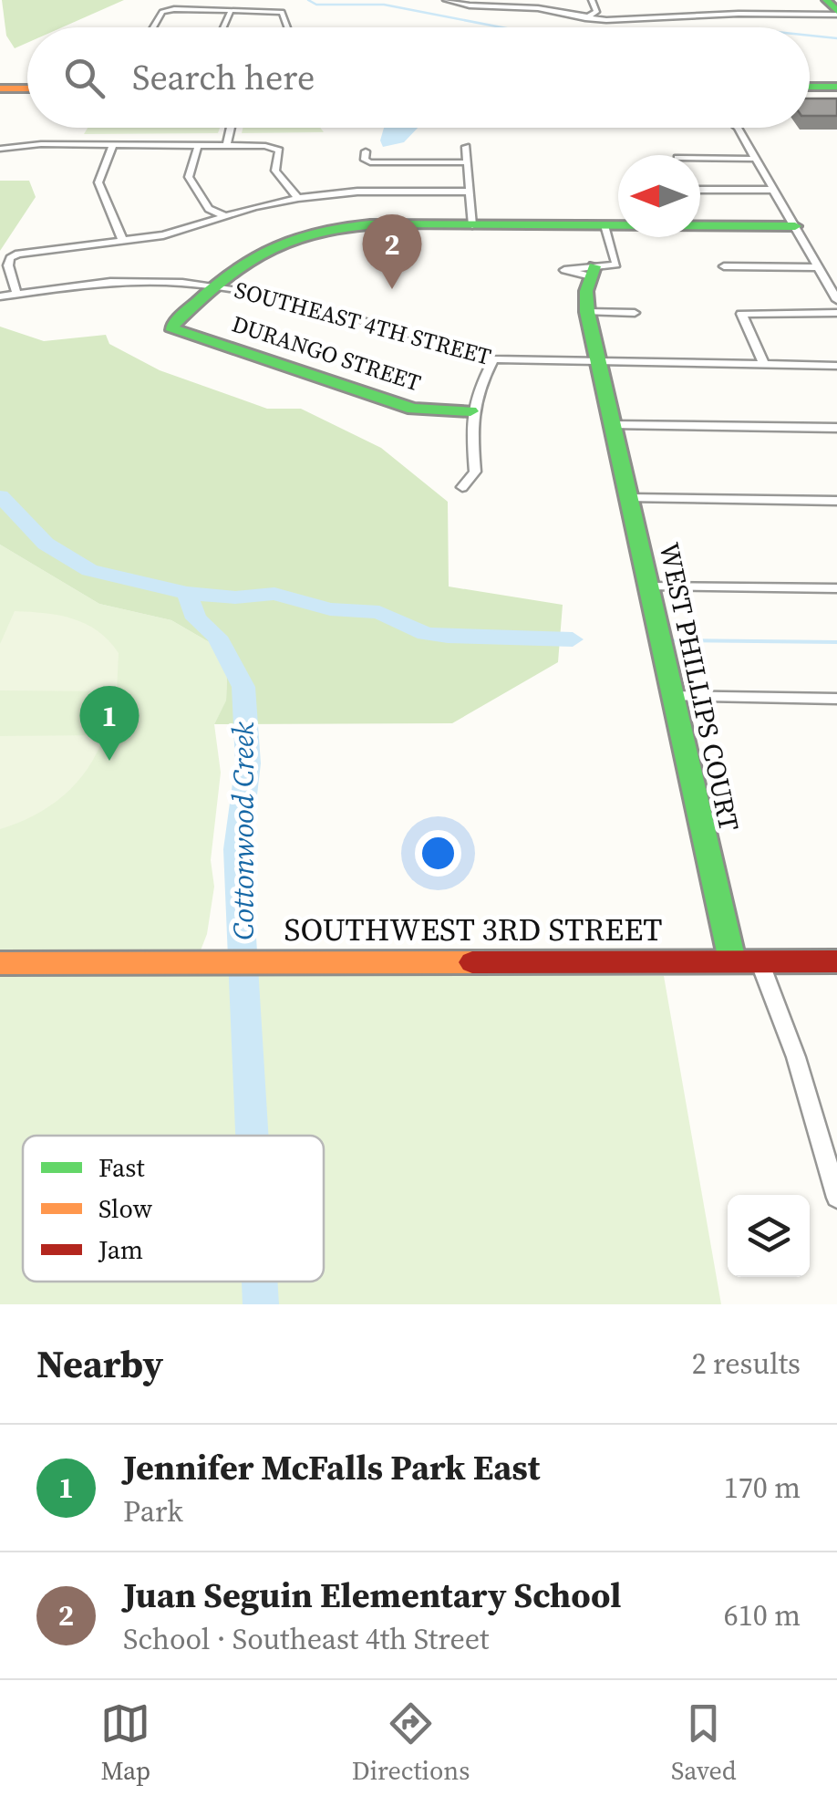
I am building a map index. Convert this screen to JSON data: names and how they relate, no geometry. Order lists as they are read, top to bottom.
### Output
{
  "streets": {
    "street": [
      "SOUTHEAST 4TH STREET",
      "DURANGO STREET",
      "WEST PHILLIPS COURT",
      "SOUTHWEST 3RD STREET"
    ]
  },
  "crossings": [
    ["SOUTHEAST 4TH STREET", "DURANGO STREET"],
    ["SOUTHEAST 4TH STREET", "WEST PHILLIPS COURT"],
    ["WEST PHILLIPS COURT", "SOUTHWEST 3RD STREET"]
  ],
  "water": ["Cottonwood Creek"],
  "legend": ["Fast", "Slow", "Jam"],
  "north": "left",
  "page": {
    "search": "Search here",
    "pins": ["2", "1"],
    "heading": ["Nearby", "2 results"],
    "list": [
      {
        "mark": "1",
        "name": "Jennifer McFalls Park East",
        "note": "Park",
        "value": "170 m"
      },
      {
        "mark": "2",
        "name": "Juan Seguin Elementary School",
        "note": "School · Southeast 4th Street",
        "value": "610 m"
      }
    ],
    "nav": ["Map", "Directions", "Saved"]
  }
}
